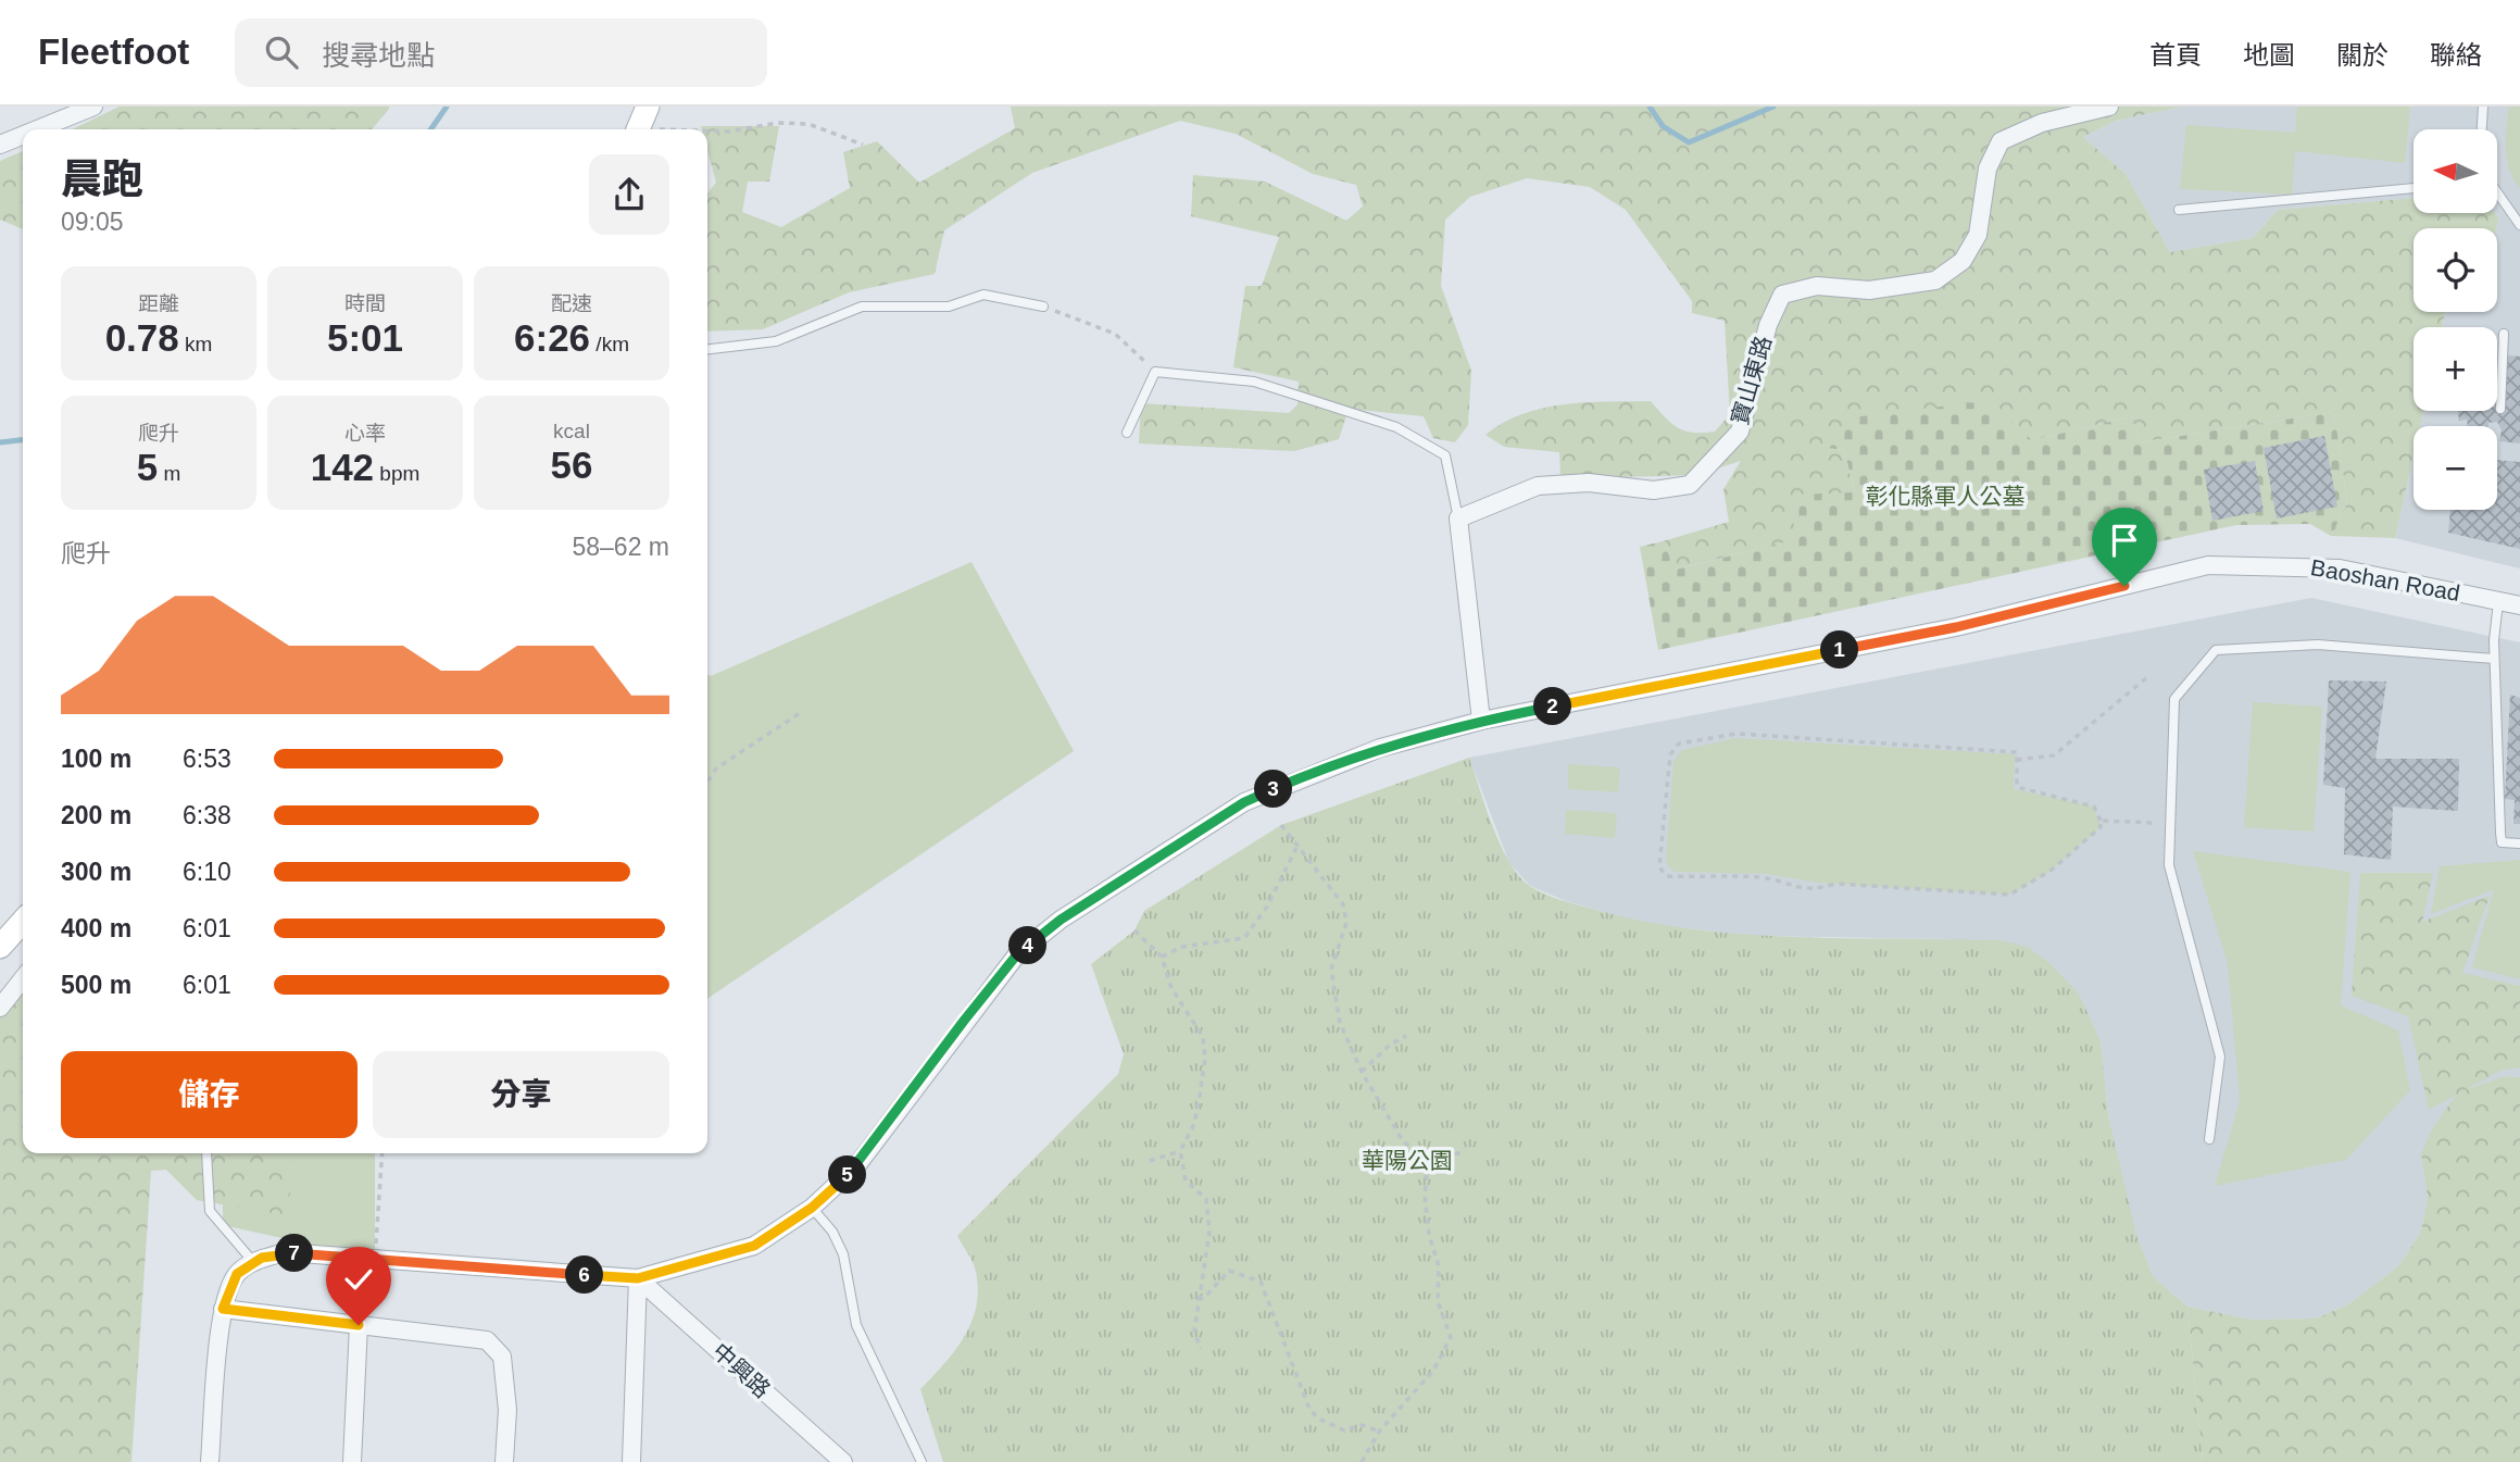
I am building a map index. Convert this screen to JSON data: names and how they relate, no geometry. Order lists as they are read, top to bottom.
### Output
{
  "streets": {
    "street": ["寶山東路", "Baoshan Road", "中興路"]
  },
  "crossings": [
    ["Baoshan Road", "中興路"]
  ],
  "parks": ["彰化縣軍人公墓", "華陽公園"],
  "north": "left",
  "page": {
    "header": "Fleetfoot",
    "search": "搜尋地點",
    "nav": [
      "首頁",
      "地圖",
      "關於",
      "聯絡"
    ],
    "map_buttons": ["+", "−"],
    "heading": ["晨跑", "09:05"],
    "stats": [
      ["距離", "0.78 km"],
      ["時間", "5:01"],
      ["配速", "6:26 /km"],
      ["爬升", "5 m"],
      ["心率", "142 bpm"],
      ["kcal", "56"]
    ],
    "chart": ["爬升", "58–62 m"],
    "pins": [
      "1",
      "2",
      "3",
      "4",
      "5",
      "7",
      "6"
    ],
    "list": [
      {
        "name": "100 m",
        "note": "6:53"
      },
      {
        "name": "200 m",
        "note": "6:38"
      },
      {
        "name": "300 m",
        "note": "6:10"
      },
      {
        "name": "400 m",
        "note": "6:01"
      },
      {
        "name": "500 m",
        "note": "6:01"
      }
    ],
    "buttons": ["儲存", "分享"]
  }
}
